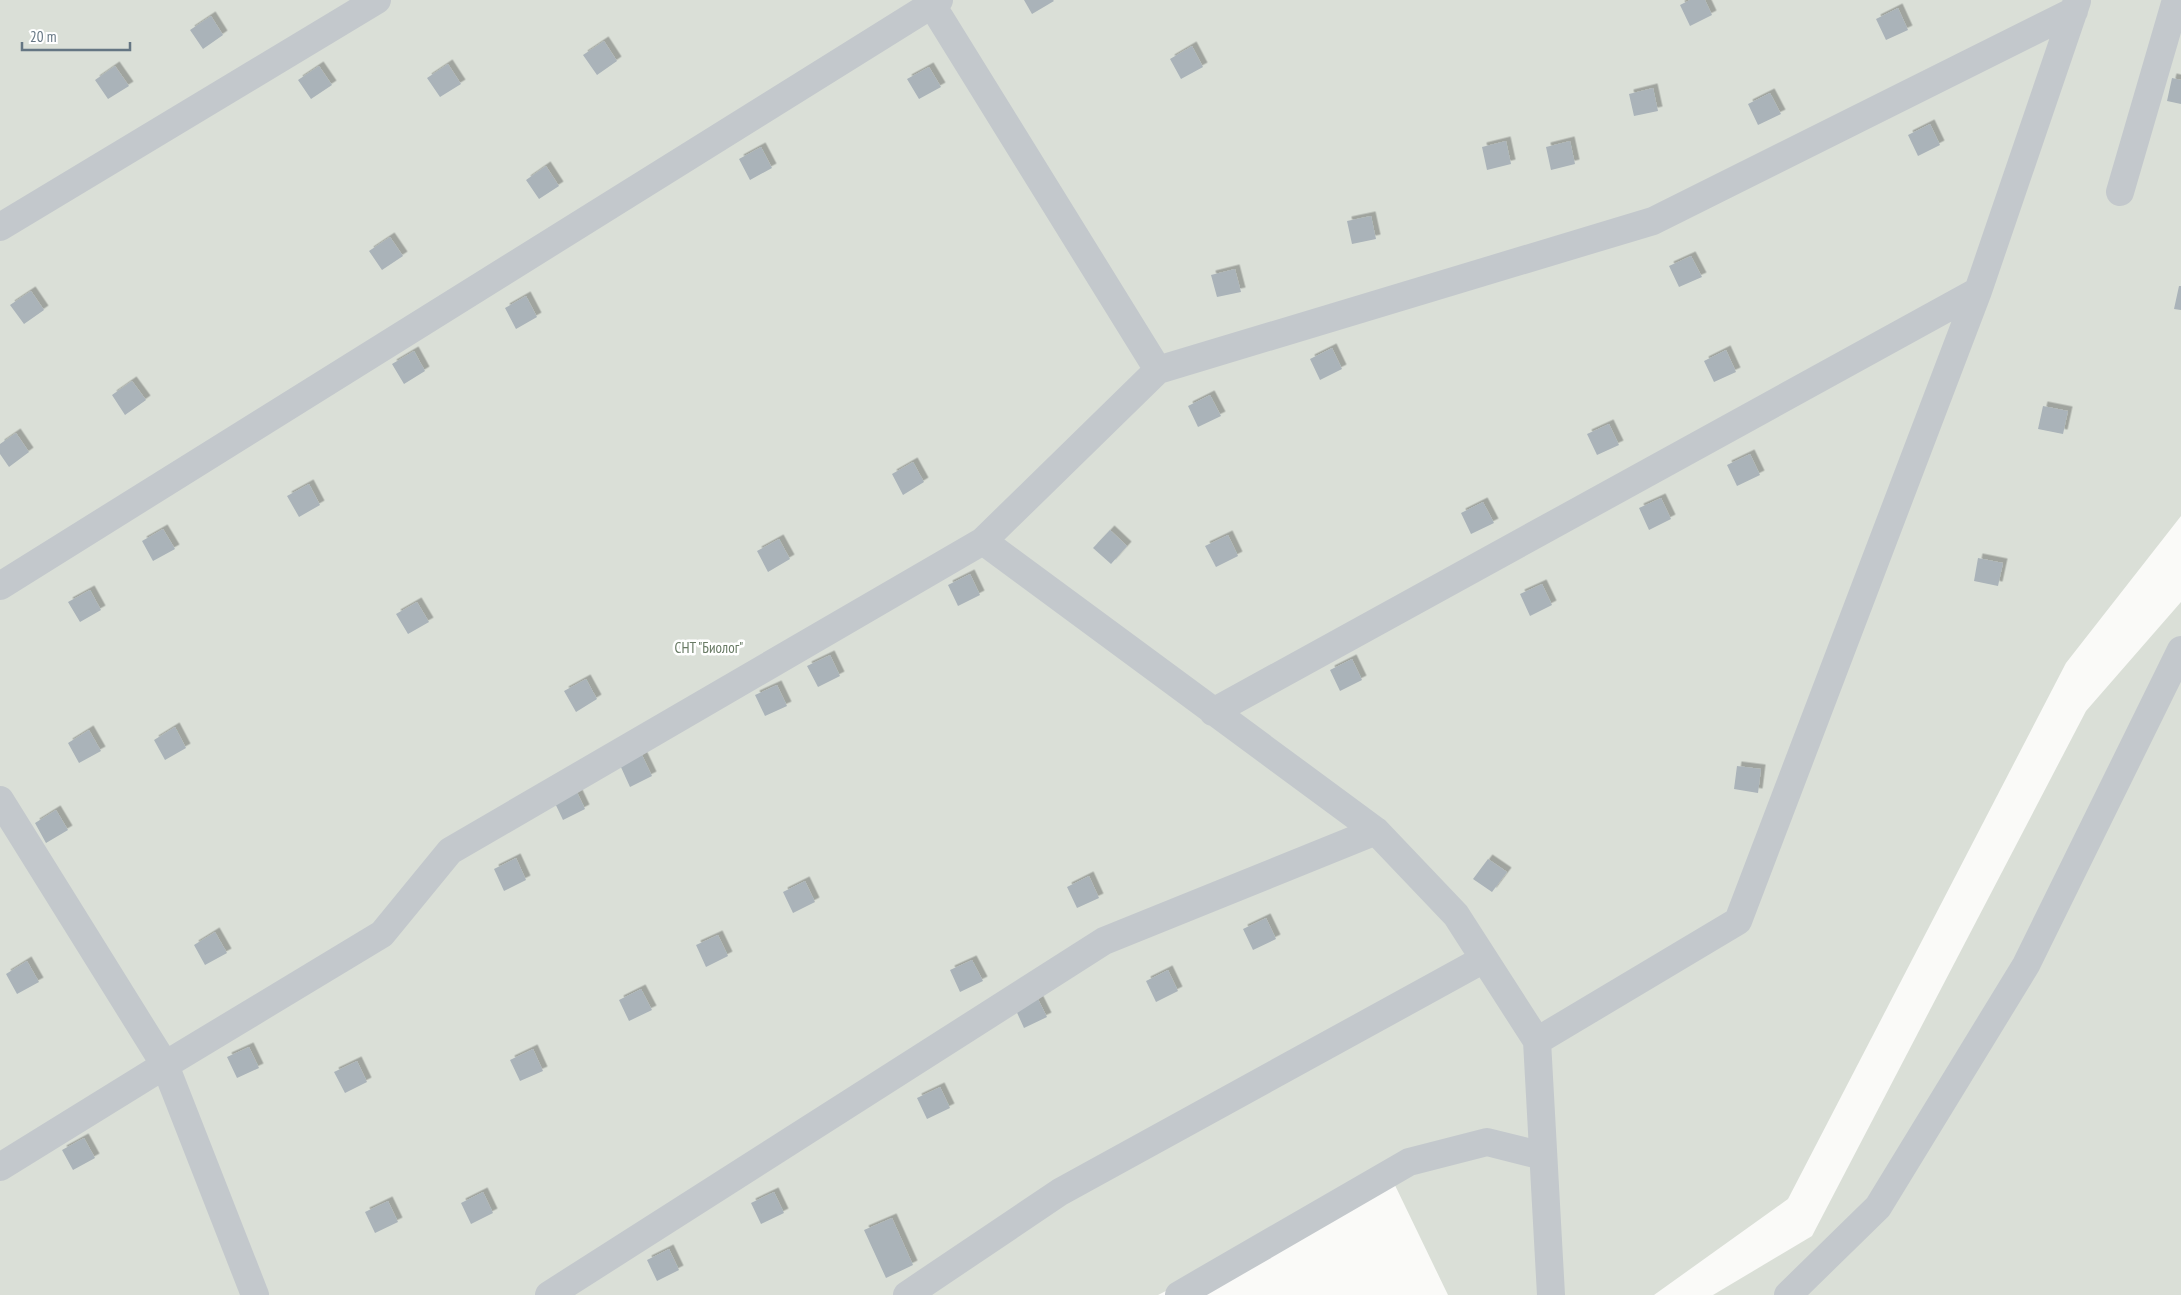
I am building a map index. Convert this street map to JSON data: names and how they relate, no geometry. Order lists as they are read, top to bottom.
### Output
{
  "parks": ["СНТ \"Биолог\""],
  "scale_bar": "20 m"
}
